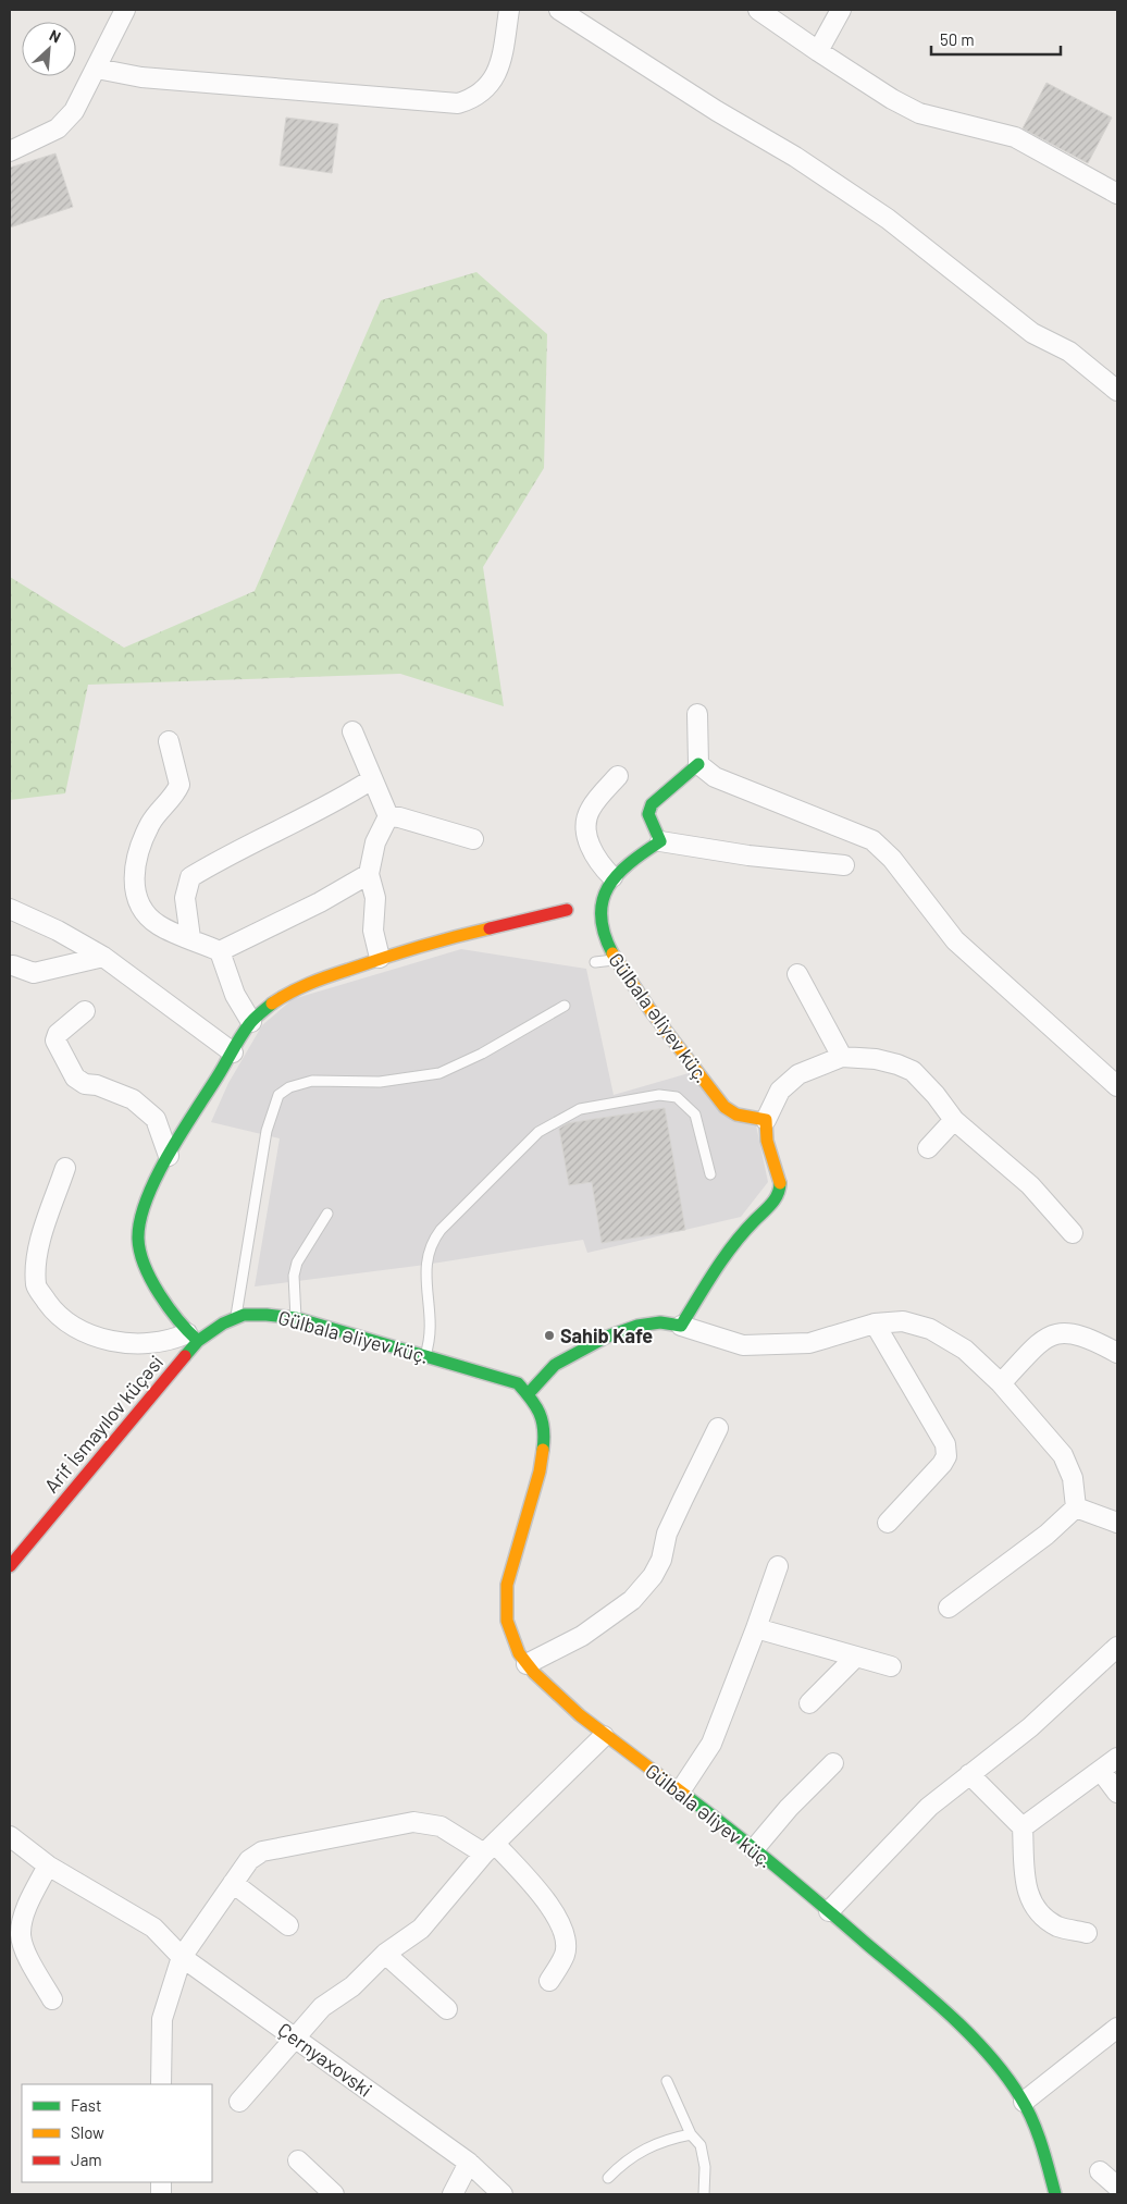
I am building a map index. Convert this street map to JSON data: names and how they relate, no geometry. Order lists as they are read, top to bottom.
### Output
{
  "streets": {
    "street": ["Gülbala Əliyev küç.", "Arif İsmayılov küçəsi", "Çernyaxovski"]
  },
  "crossings": [
    ["Gülbala Əliyev küç.", "Arif İsmayılov küçəsi"]
  ],
  "places": ["Sahib Kafe"],
  "legend": ["Fast", "Slow", "Jam"],
  "scale_bar": "50 m",
  "north": "top right"
}
